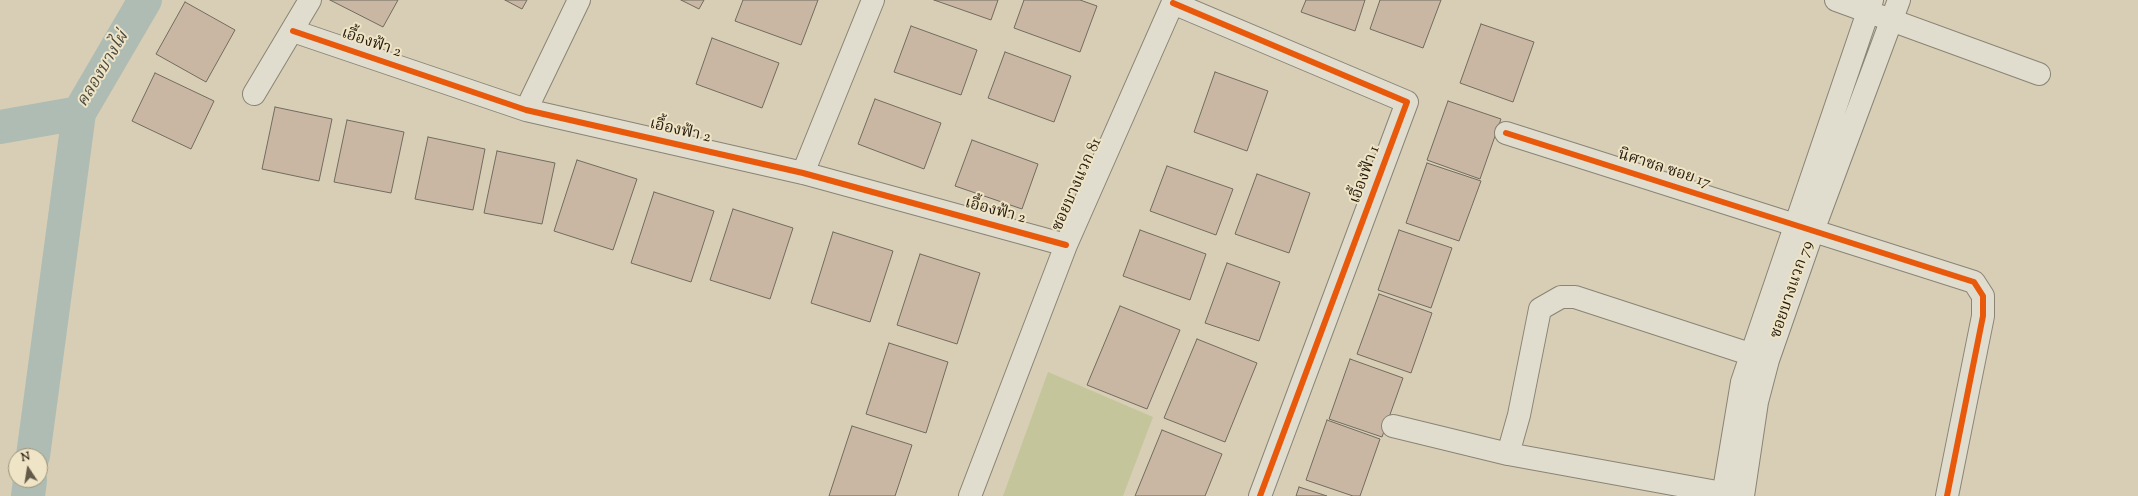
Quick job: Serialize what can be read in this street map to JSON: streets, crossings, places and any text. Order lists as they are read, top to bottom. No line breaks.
{"streets":{"street":["เอื้องฟ้า 2","นิศาชล ซอย 17","เอื้องฟ้า 1","ซอยบางแวก 81","ซอยบางแวก 79"]},"crossings":[["เอื้องฟ้า 2","ซอยบางแวก 81"],["นิศาชล ซอย 17","ซอยบางแวก 79"],["เอื้องฟ้า 1","ซอยบางแวก 81"]],"water":["คลองบางไผ่"],"north":"top"}
